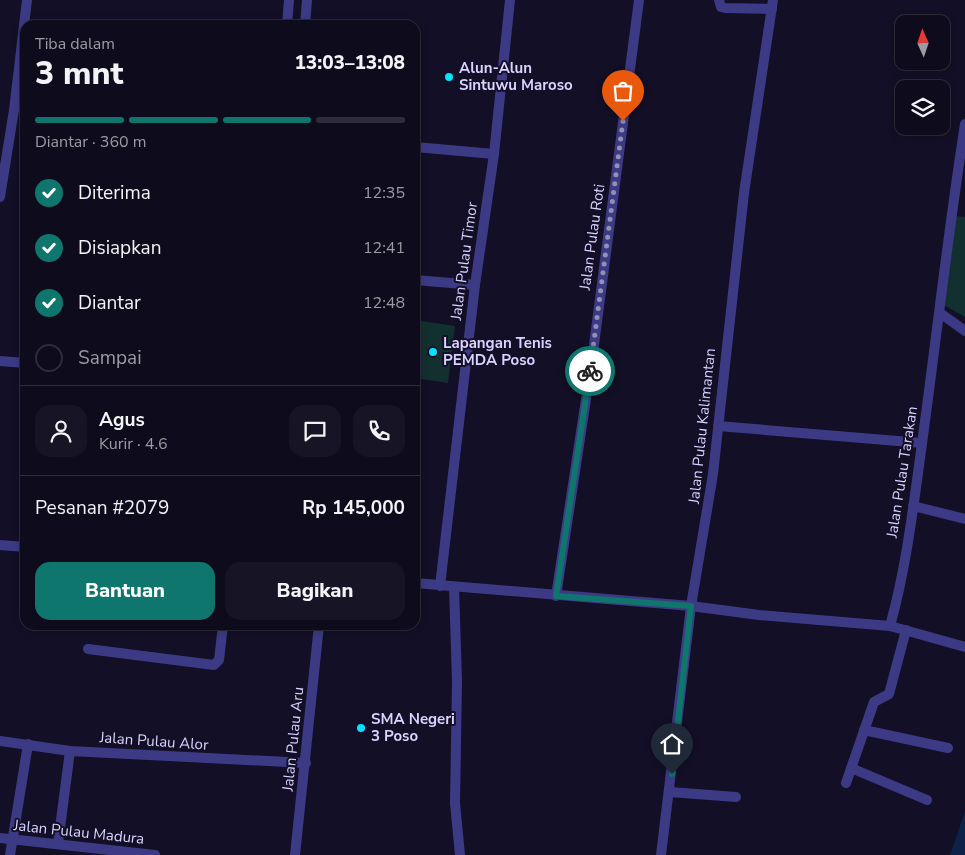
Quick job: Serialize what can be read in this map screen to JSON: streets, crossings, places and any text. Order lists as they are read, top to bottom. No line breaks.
{"streets":{"street":["Jalan Pulau Roti","Jalan Pulau Timor","Jalan Pulau Kalimantan","Jalan Pulau Tarakan","Jalan Pulau Aru","Jalan Pulau Alor","Jalan Pulau Madura"]},"crossings":[["Jalan Pulau Aru","Jalan Pulau Alor"]],"places":["Alun-Alun Sintuwu Maroso","Lapangan Tenis PEMDA Poso","SMA Negeri 3 Poso"],"north":"top","page":{"heading":["3 mnt","Tiba dalam","13:03–13:08"],"panel":["Agus","Kurir · 4.6","Pesanan #2079","Rp 145,000"],"bar":"Diantar · 360 m","list":[["Diterima","12:35"],["Disiapkan","12:41"],["Diantar","12:48"],"Sampai"],"buttons":["Bantuan","Bagikan"]}}
